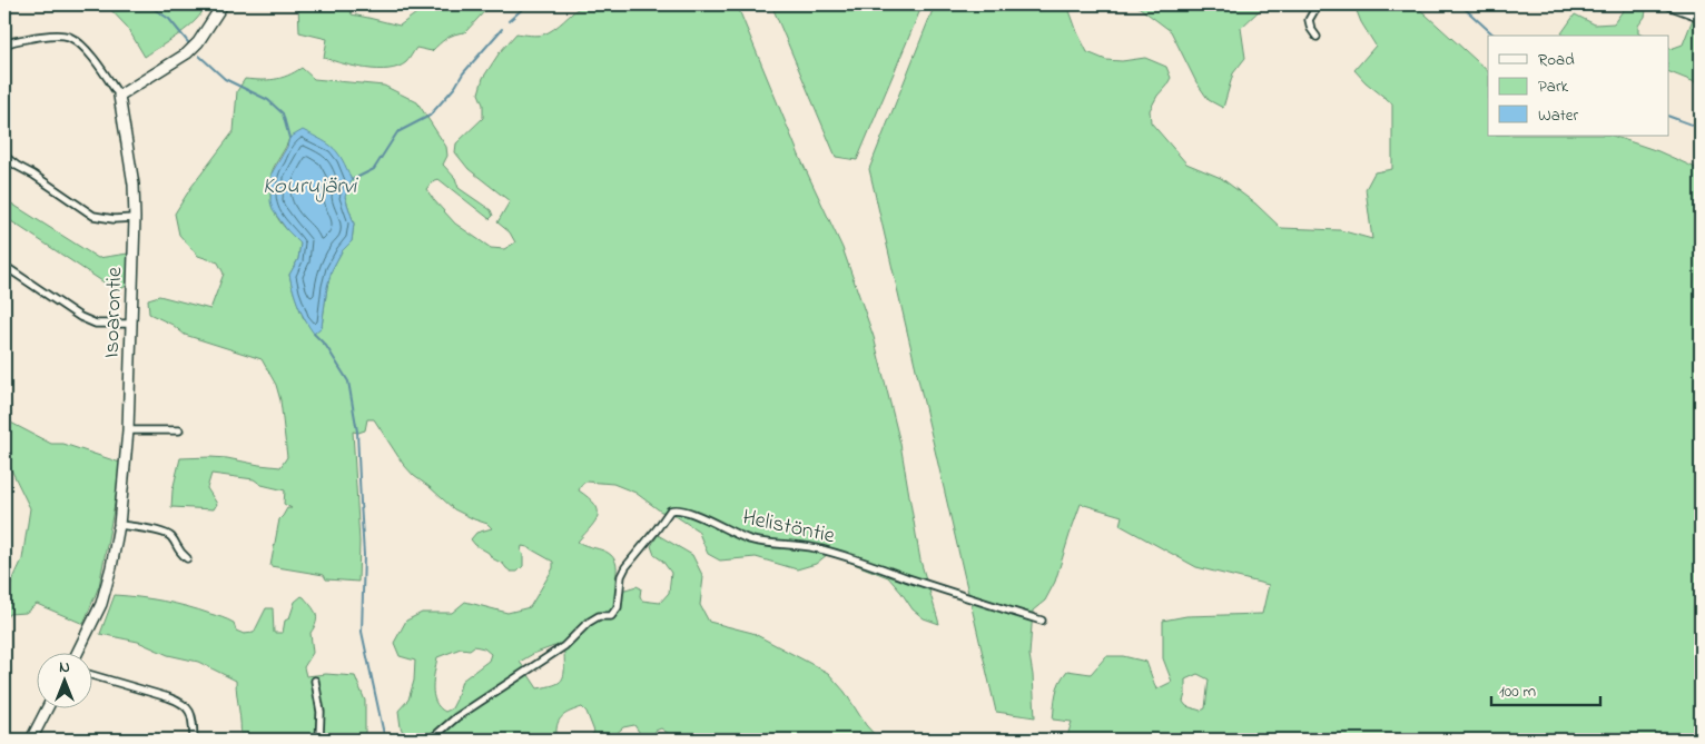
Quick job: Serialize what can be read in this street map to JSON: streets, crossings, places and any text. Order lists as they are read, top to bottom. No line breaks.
{"streets":{"street":["Isoarontie","Helistöntie"]},"water":["Kourujärvi"],"legend":["Road","Park","Water"],"scale_bar":"100 m","north":"top"}
